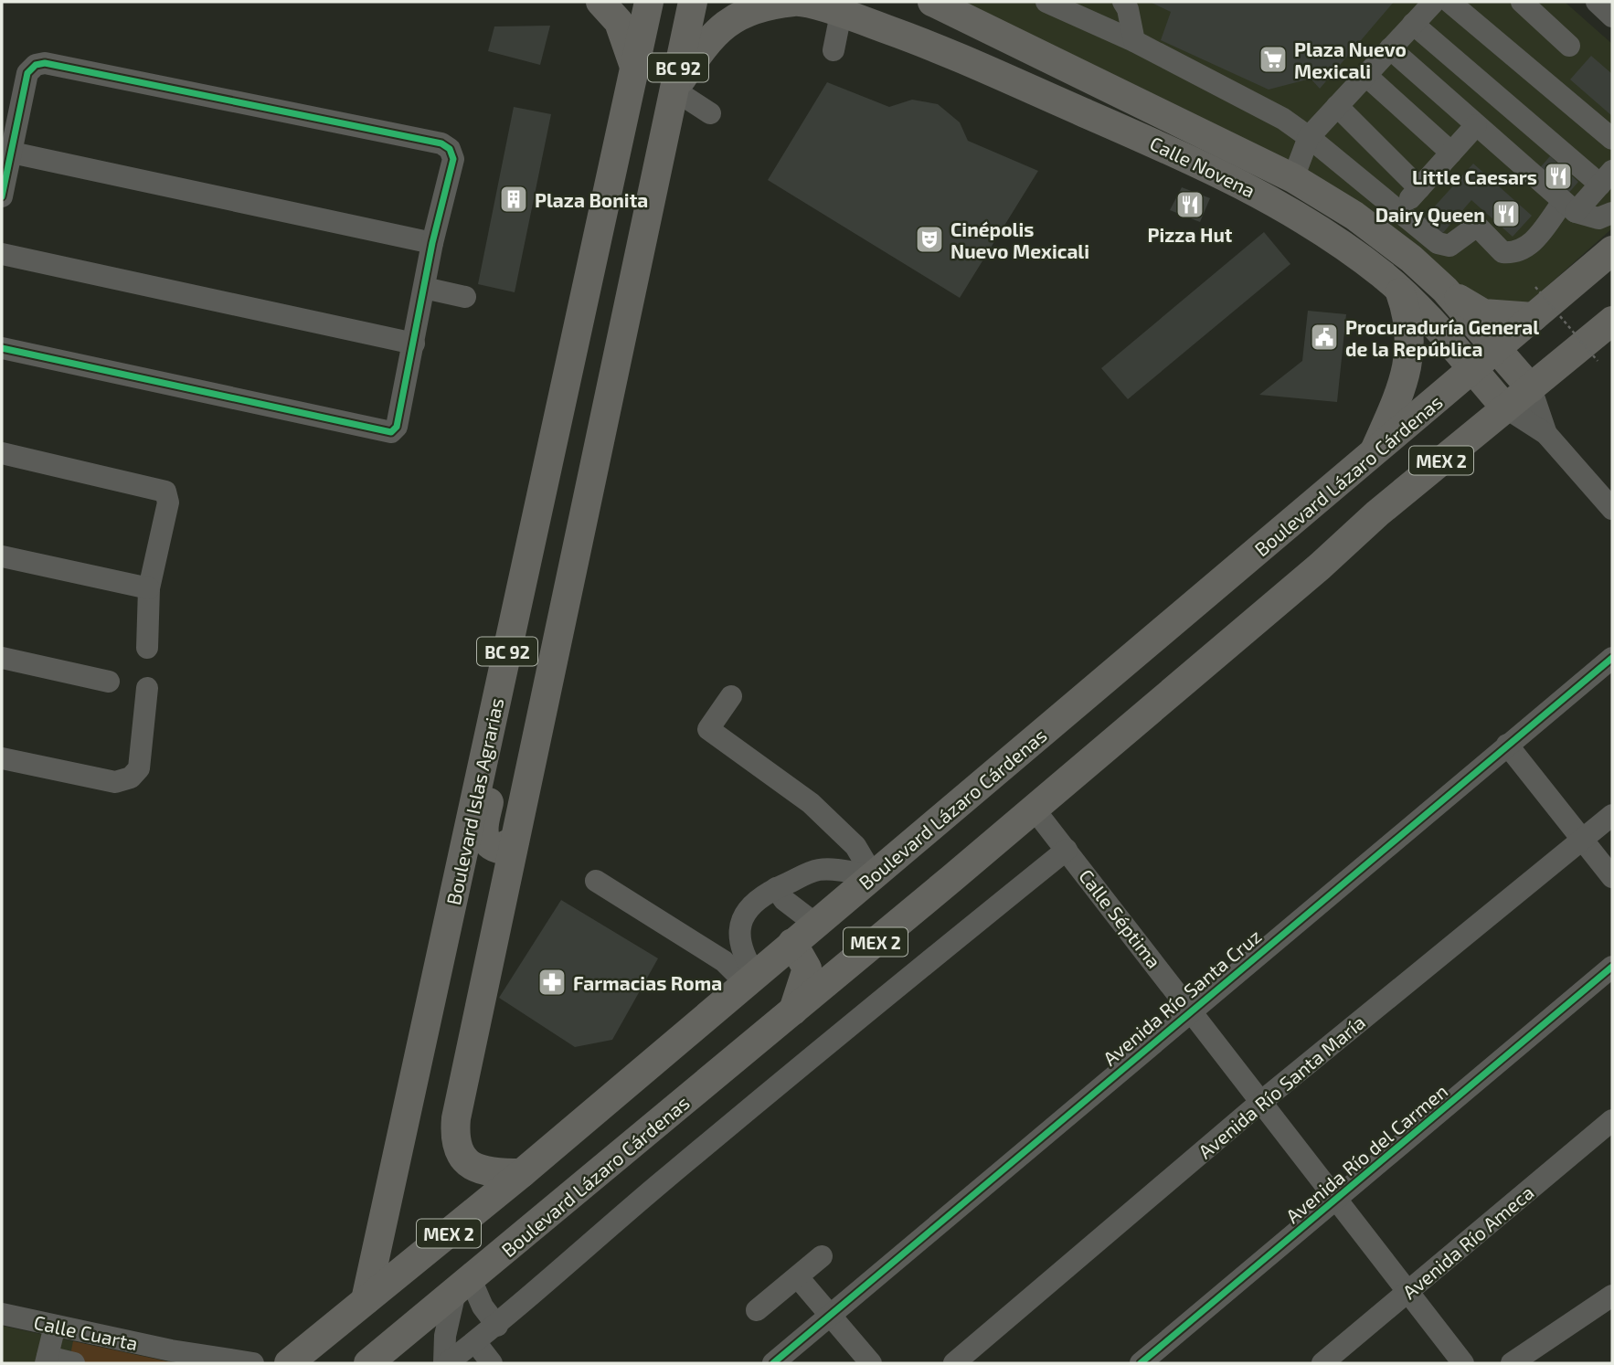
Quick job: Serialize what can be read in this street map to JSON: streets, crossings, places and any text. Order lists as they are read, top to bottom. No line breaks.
{"streets":{"main road":["BC 92","Calle Novena","MEX 2","Boulevard Lázaro Cárdenas","Boulevard Islas Agrarias"],"street":["Calle Séptima","Avenida Río Santa Cruz","Avenida Río Santa María","Avenida Río del Carmen","Avenida Río Ameca","Calle Cuarta"]},"crossings":[["BC 92","Boulevard Lázaro Cárdenas"],["Calle Novena","Boulevard Lázaro Cárdenas"],["Boulevard Lázaro Cárdenas","Boulevard Islas Agrarias"],["Boulevard Lázaro Cárdenas","Calle Séptima"],["Calle Séptima","Avenida Río Santa Cruz"],["Calle Séptima","Avenida Río Santa María"],["Calle Séptima","Avenida Río del Carmen"],["Calle Séptima","Avenida Río Ameca"]],"places":{"supermarket":["Plaza Nuevo Mexicali"],"restaurant":["Little Caesars","Pizza Hut","Dairy Queen"],"building":["Plaza Bonita"],"theatre":["Cinépolis Nuevo Mexicali"],"public building":["Procuraduría General de la República"],"pharmacy":["Farmacias Roma"]}}
